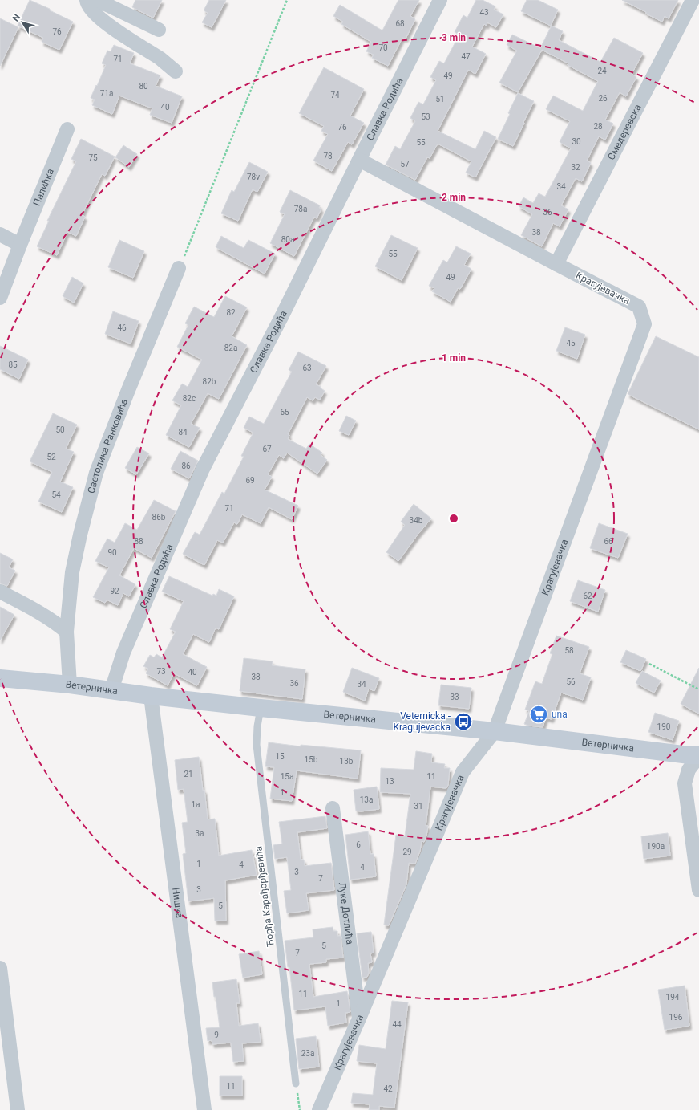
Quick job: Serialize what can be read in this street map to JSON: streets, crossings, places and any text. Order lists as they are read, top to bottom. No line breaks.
{"streets":{"street":["Славка Родића","Смедеревска","Палићка","Крагујевачка","Светолика Ранковића","Ветерничка","Нишка","Луке Дотлића"],"lane":["Ђорђа Карађорђевића"]},"crossings":[["Славка Родића","Крагујевачка"],["Славка Родића","Ветерничка"],["Смедеревска","Крагујевачка"],["Крагујевачка","Ветерничка"],["Крагујевачка","Луке Дотлића"],["Светолика Ранковића","Ветерничка"],["Ветерничка","Ђорђа Карађорђевића"],["Ветерничка","Нишка"]],"places":{"supermarket":["una"],"bus stop":["Veternicka - Kragujevacka"]},"house_numbers":["43","68","76","70","47","71","24","49","80","71a","74","26","51","40","53","28","76","30","55","78","75","57","32","78v","34","78a","36","38","80a","55","49","82","46","45","82a","85","63","82b","82c","65","50","84","67","52","86","69","54","71","86b","34b","88","66","90","92","62","58","73","40","38","56","36","34","33","190","15","15b","13b","21","15a","11","13","1","13a","1a","31","3a","6","190a","29","1","4","4","3","7","3","5","5","7","11","194","1","196","44","9","23a","11","42"],"north":"top left","rings":["3 min","2 min","1 min"]}
